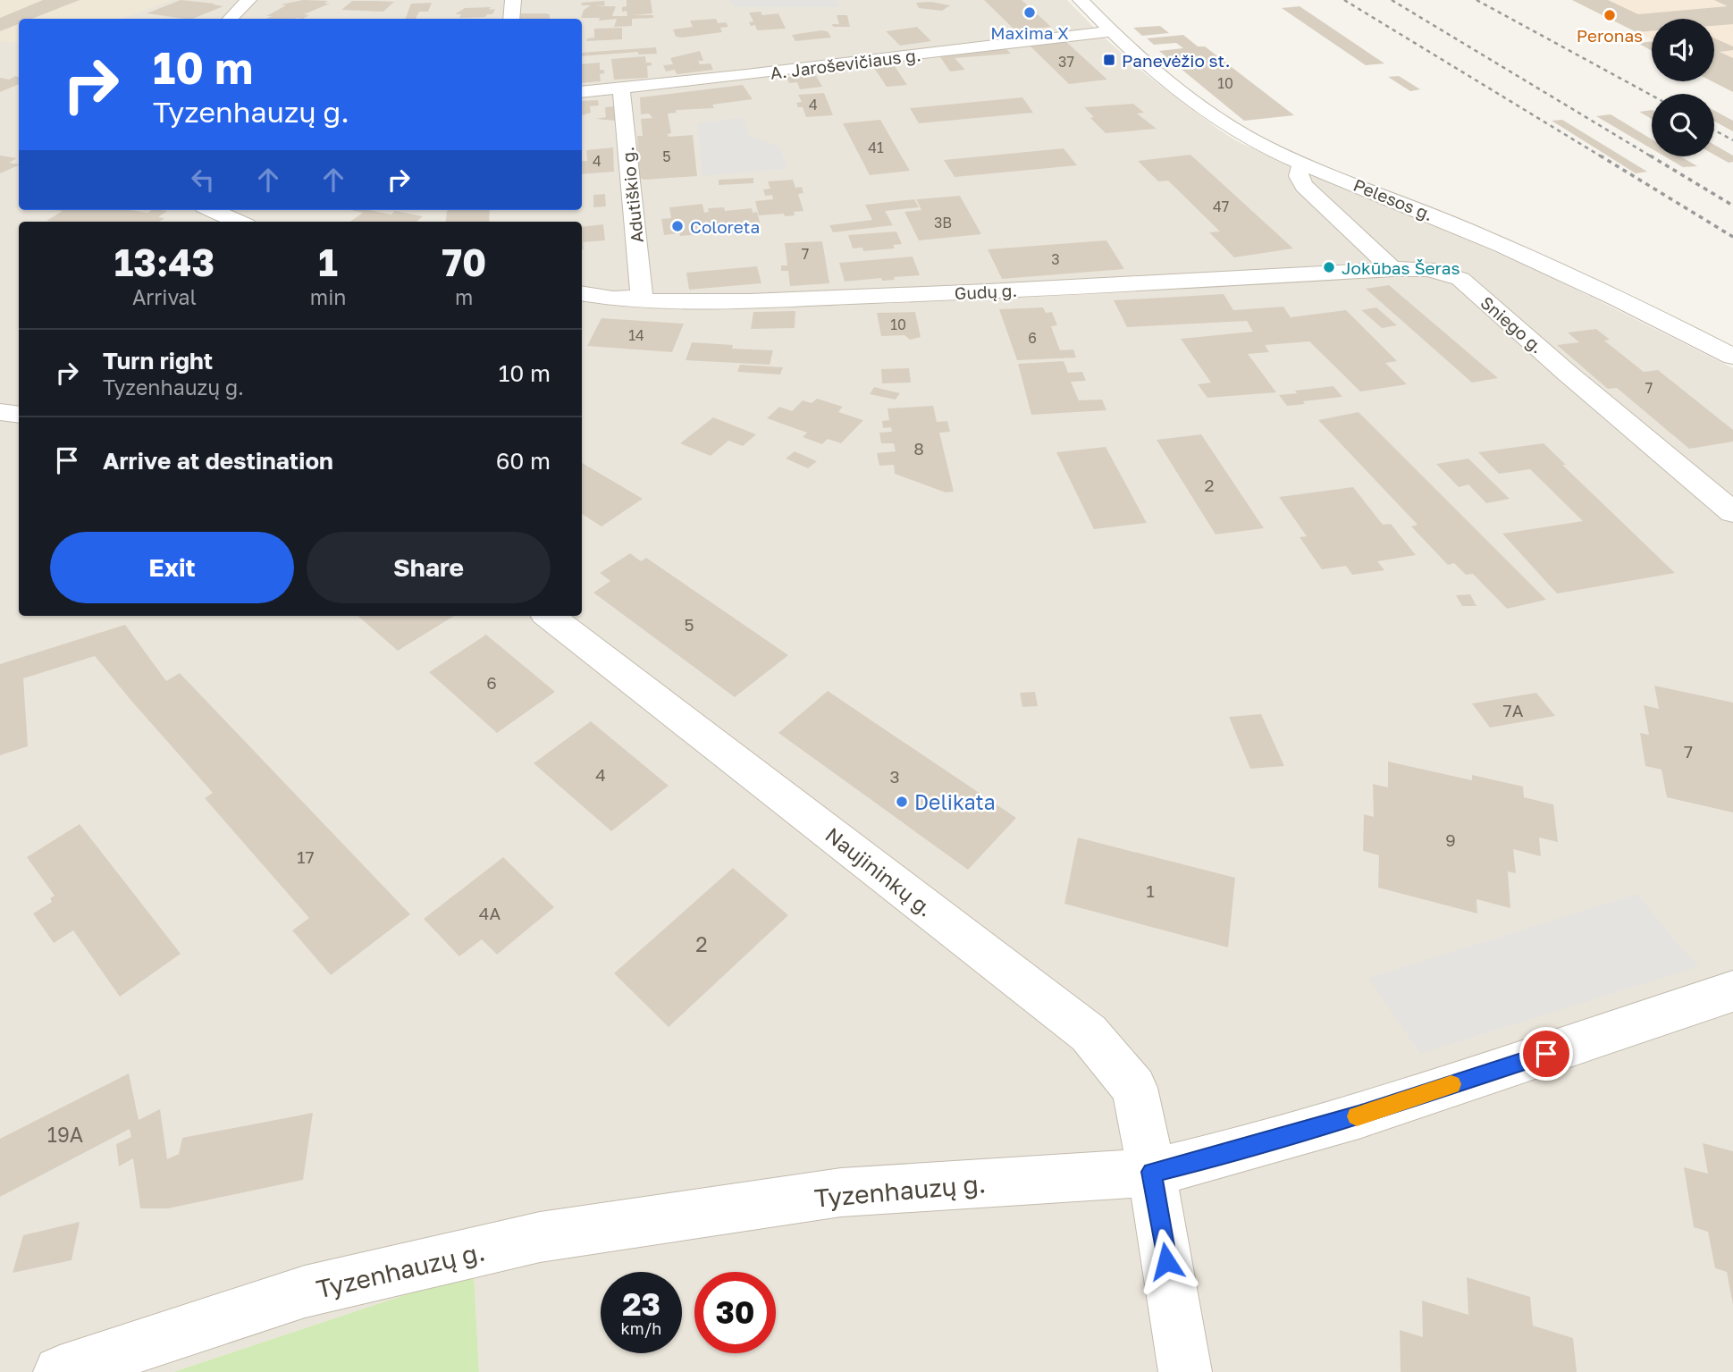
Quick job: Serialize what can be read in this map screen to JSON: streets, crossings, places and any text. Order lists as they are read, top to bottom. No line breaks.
{"streets":{"street":["A. Jaroševičiaus g.","Adutiškio g.","Pelesos g.","Gudų g.","Sniego g.","Naujininkų g.","Tyzenhauzų g."]},"crossings":[["A. Jaroševičiaus g.","Adutiškio g."],["A. Jaroševičiaus g.","Pelesos g."],["Adutiškio g.","Gudų g."],["Gudų g.","Sniego g."],["Naujininkų g.","Tyzenhauzų g."]],"places":{"other":["Maxima X","Peronas","Coloreta","Jokūbas Šeras","Delikata"],"transit":["Panevėžio st."]},"house_numbers":["37","10","4","41","5","4","47","3B","7","3","10","14","6","7","8","2","5","6","7A","7","4","3","9","17","1","4A","2","19A"],"page":{"turn":["10 m","Tyzenhauzų g."],"eta":["13:43","Arrival","1","min","70","m"],"list":[{"name":"Turn right","note":"Tyzenhauzų g.","value":"10 m"},{"name":"Arrive at destination","value":"60 m"}],"buttons":["Exit","Share"],"speed":"23 km/h","limit":"30"}}
